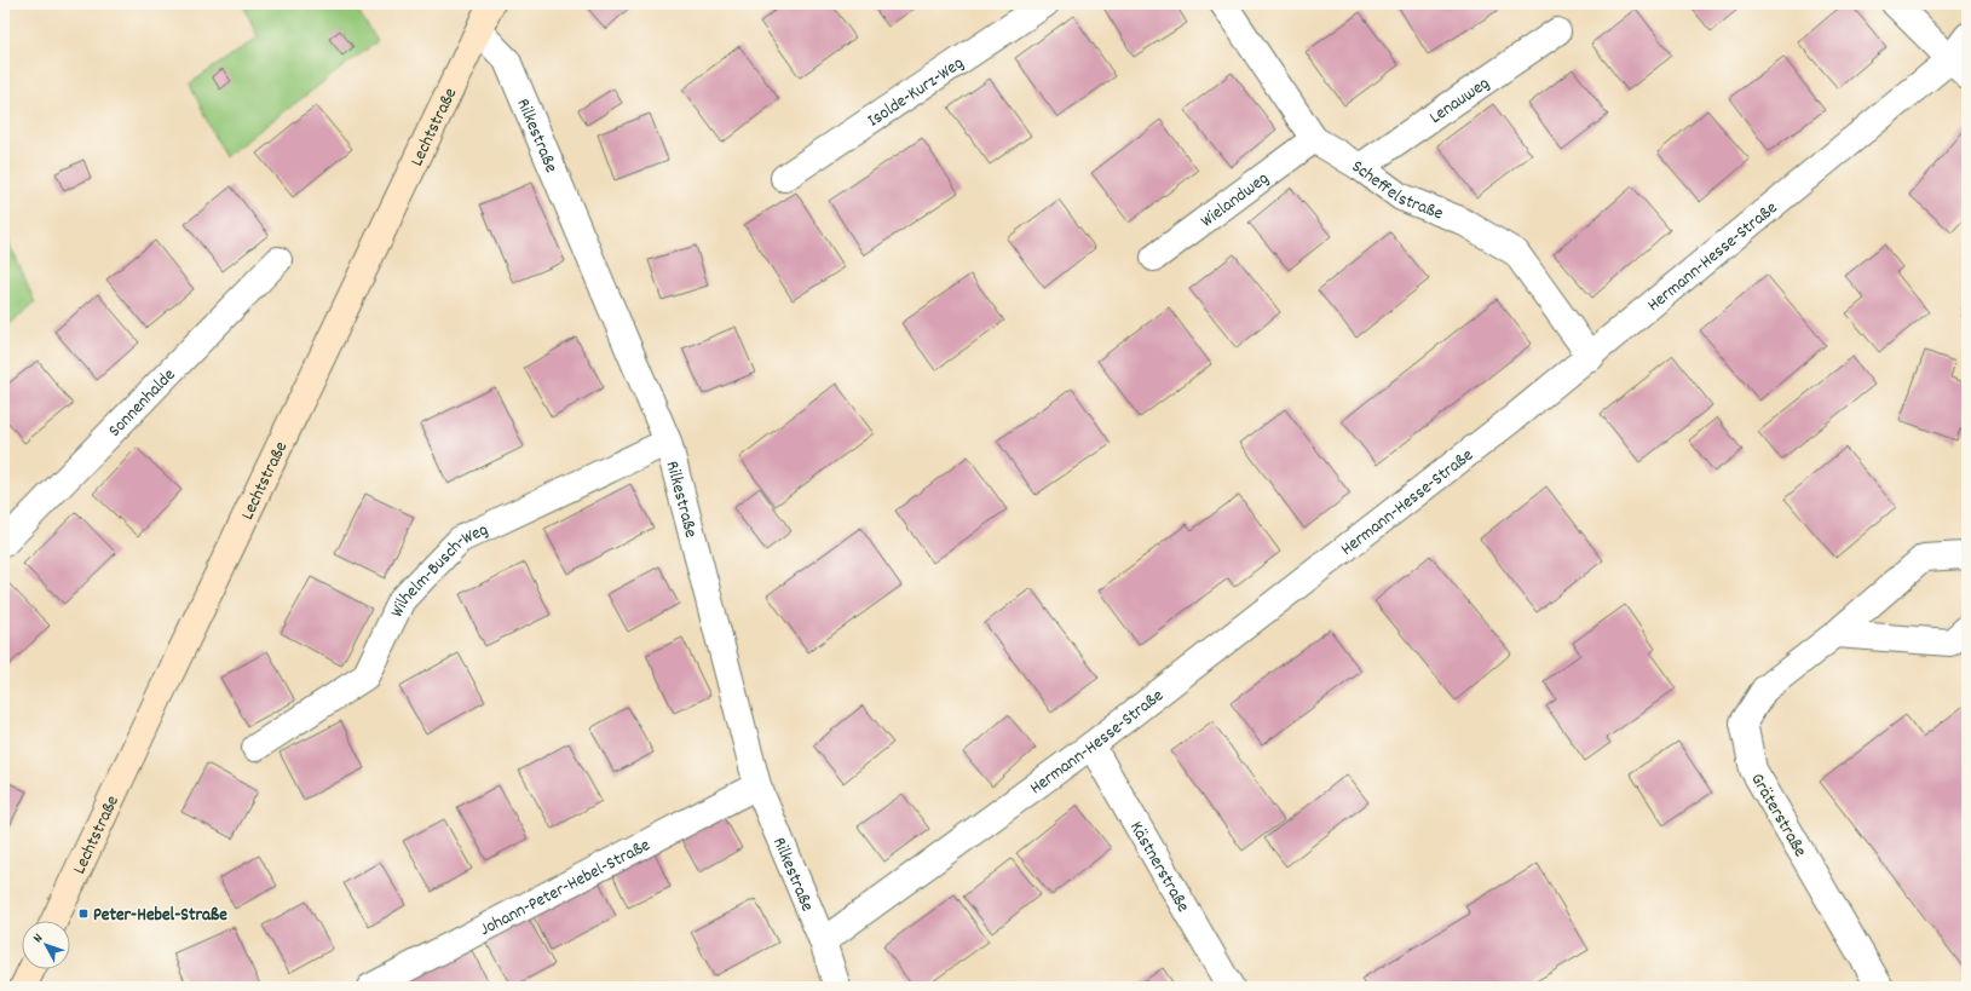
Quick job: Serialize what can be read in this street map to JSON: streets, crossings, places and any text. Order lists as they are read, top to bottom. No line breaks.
{"streets":{"street":["Isolde-Kurz-Weg","Lenauweg","Lechtstraße","Rilkestraße","Scheffelstraße","Wielandweg","Hermann-Hesse-Straße","Sonnenhalde","Wilhelm-Busch-Weg","Gräterstraße","Kästnerstraße","Johann-Peter-Hebel-Straße"]},"crossings":[["Lenauweg","Scheffelstraße"],["Lechtstraße","Rilkestraße"],["Rilkestraße","Hermann-Hesse-Straße"],["Rilkestraße","Wilhelm-Busch-Weg"],["Rilkestraße","Johann-Peter-Hebel-Straße"],["Scheffelstraße","Wielandweg"],["Scheffelstraße","Hermann-Hesse-Straße"],["Hermann-Hesse-Straße","Kästnerstraße"]],"places":{"transit":["Peter-Hebel-Straße"]},"north":"top left"}
